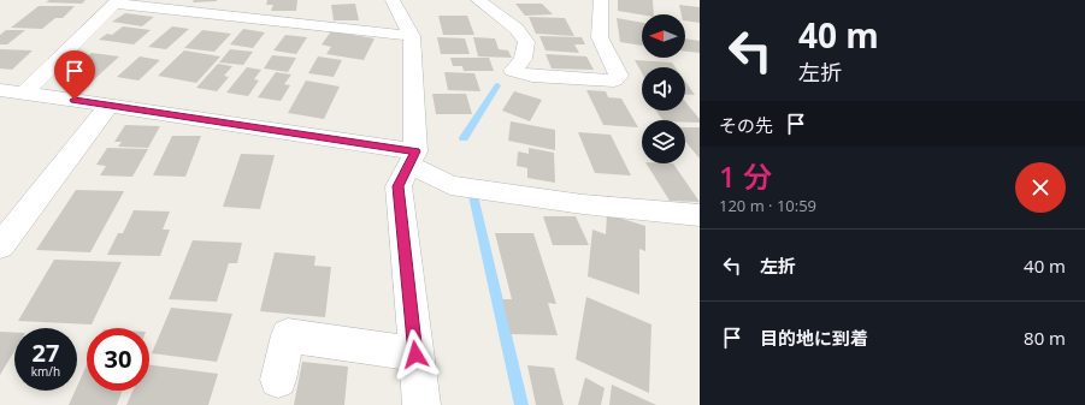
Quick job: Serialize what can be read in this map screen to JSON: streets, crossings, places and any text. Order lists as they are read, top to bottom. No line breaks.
{"north":"left","page":{"turn":["40 m","左折"],"then":"その先","heading":["1 分","120 m · 10:59"],"list":[{"name":"左折","value":"40 m"},{"name":"目的地に到着","value":"80 m"}],"speed":"27 km/h","limit":"30"}}
